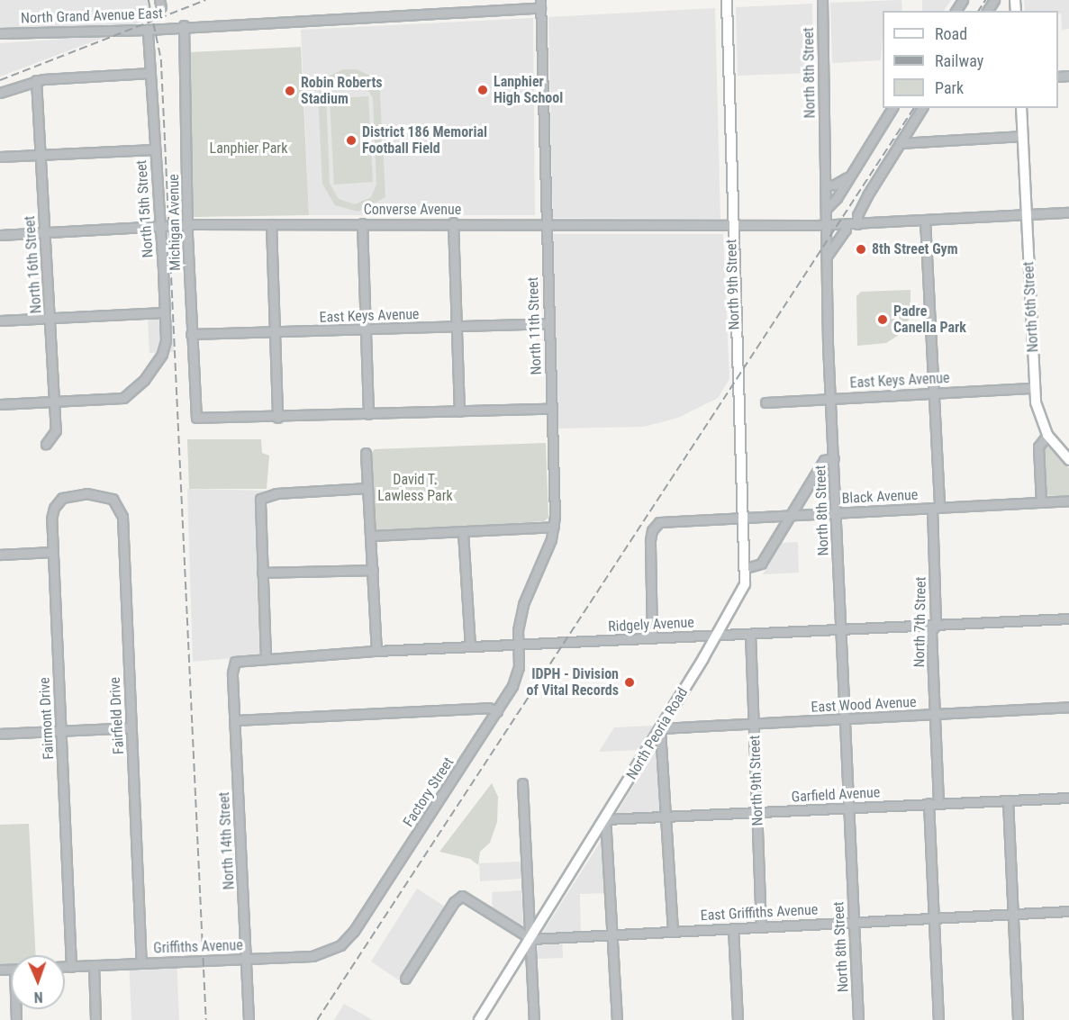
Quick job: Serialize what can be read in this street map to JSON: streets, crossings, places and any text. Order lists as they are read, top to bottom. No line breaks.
{"streets":{"main road":["North 9th Street","North 6th Street","North Peoria Road"],"street":["North Grand Avenue East","North 8th Street","North 15th Street","Converse Avenue","Michigan Avenue","North 16th Street","East Keys Avenue","North 11th Street","Black Avenue","North 7th Street","Ridgely Avenue","East Wood Avenue","Fairfield Drive","Fairmont Drive","Factory Street","Garfield Avenue","North 14th Street","East Griffiths Avenue","Griffiths Avenue"]},"crossings":[["North Grand Avenue East","North 15th Street"],["North Grand Avenue East","Michigan Avenue"],["North Grand Avenue East","North 11th Street"],["North 8th Street","Converse Avenue"],["North 8th Street","East Keys Avenue"],["North 8th Street","Black Avenue"],["North 8th Street","Ridgely Avenue"],["North 8th Street","East Wood Avenue"],["North 8th Street","Garfield Avenue"],["North 8th Street","East Griffiths Avenue"],["North 15th Street","Converse Avenue"],["North 15th Street","North 16th Street"],["Converse Avenue","Michigan Avenue"],["Converse Avenue","North 16th Street"],["Converse Avenue","North 9th Street"],["Converse Avenue","North 6th Street"],["Converse Avenue","North 11th Street"],["Converse Avenue","North 7th Street"],["Michigan Avenue","East Keys Avenue"],["North 9th Street","Black Avenue"],["North 9th Street","Ridgely Avenue"],["North 9th Street","East Wood Avenue"],["North 9th Street","North Peoria Road"],["North 9th Street","Garfield Avenue"],["North 9th Street","East Griffiths Avenue"],["North 6th Street","East Keys Avenue"],["East Keys Avenue","North 11th Street"],["East Keys Avenue","North 7th Street"],["North 11th Street","Ridgely Avenue"],["North 11th Street","Factory Street"],["Black Avenue","North 7th Street"],["Black Avenue","Ridgely Avenue"],["North 7th Street","Ridgely Avenue"],["North 7th Street","East Wood Avenue"],["North 7th Street","Garfield Avenue"],["Ridgely Avenue","North Peoria Road"],["Ridgely Avenue","Factory Street"],["Ridgely Avenue","North 14th Street"],["East Wood Avenue","North Peoria Road"],["Fairfield Drive","Fairmont Drive"],["Fairfield Drive","Griffiths Avenue"],["Fairmont Drive","Griffiths Avenue"],["North Peoria Road","Garfield Avenue"],["North Peoria Road","East Griffiths Avenue"],["Factory Street","Griffiths Avenue"],["North 14th Street","Griffiths Avenue"]],"parks":["Lanphier Park","David T. Lawless Park"],"places":["Lanphier High School","Robin Roberts Stadium","District 186 Memorial Football Field","8th Street Gym","Padre Canella Park","IDPH - Division of Vital Records"],"legend":["Road","Railway","Park"],"north":"bottom"}
